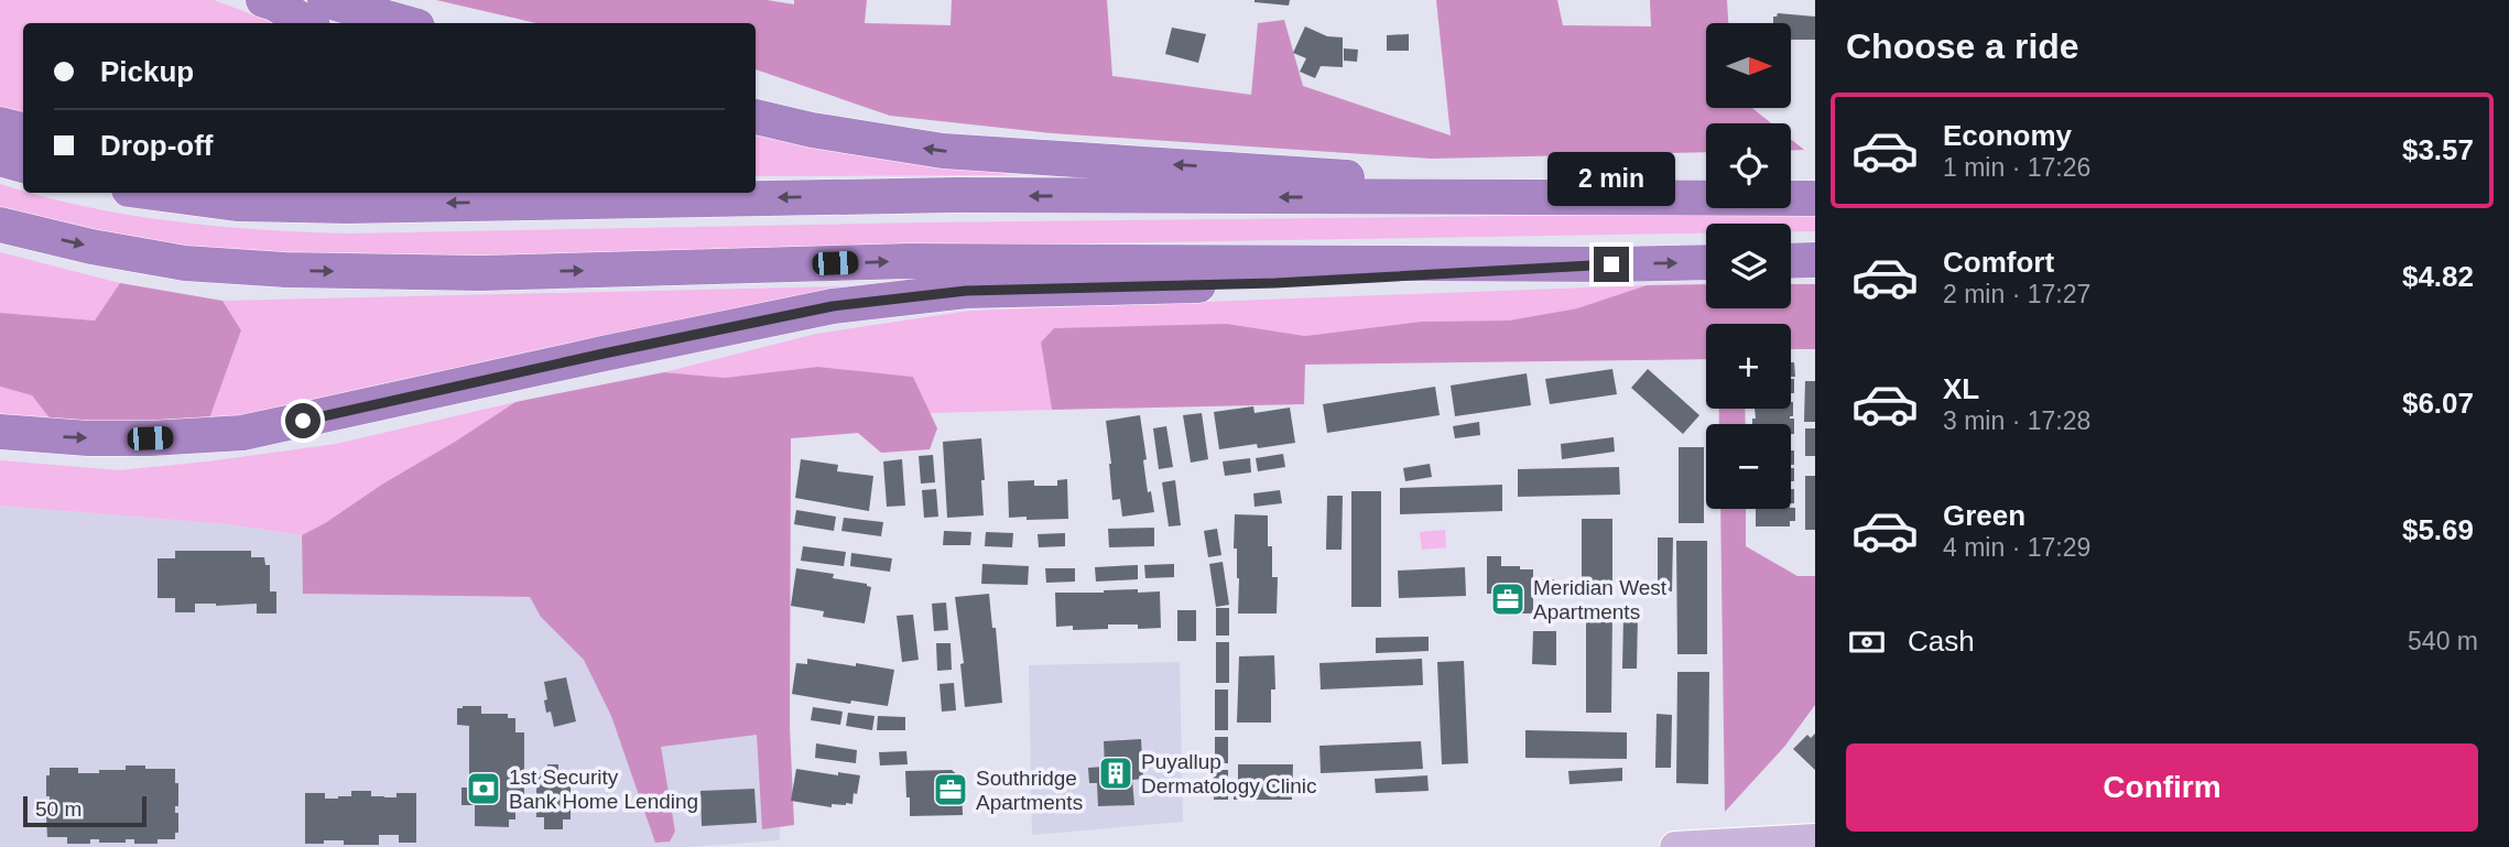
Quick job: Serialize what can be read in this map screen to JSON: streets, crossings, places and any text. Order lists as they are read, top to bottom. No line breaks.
{"places":{"office":["Meridian West Apartments","Southridge Apartments"],"building":["Puyallup Dermatology Clinic"],"bank":["1st Security Bank Home Lending"]},"scale_bar":"50 m","north":"right","page":{"heading":"Choose a ride","map_buttons":["+","−"],"banner":["Pickup","Drop-off"],"list":[{"name":"Economy","note":"1 min · 17:26","value":"$3.57"},{"name":"Comfort","note":"2 min · 17:27","value":"$4.82"},{"name":"XL","note":"3 min · 17:28","value":"$6.07"},{"name":"Green","note":"4 min · 17:29","value":"$5.69"}],"bubble":"2 min","pay":["Cash","540 m"],"buttons":"Confirm","scale":"50 m"}}
